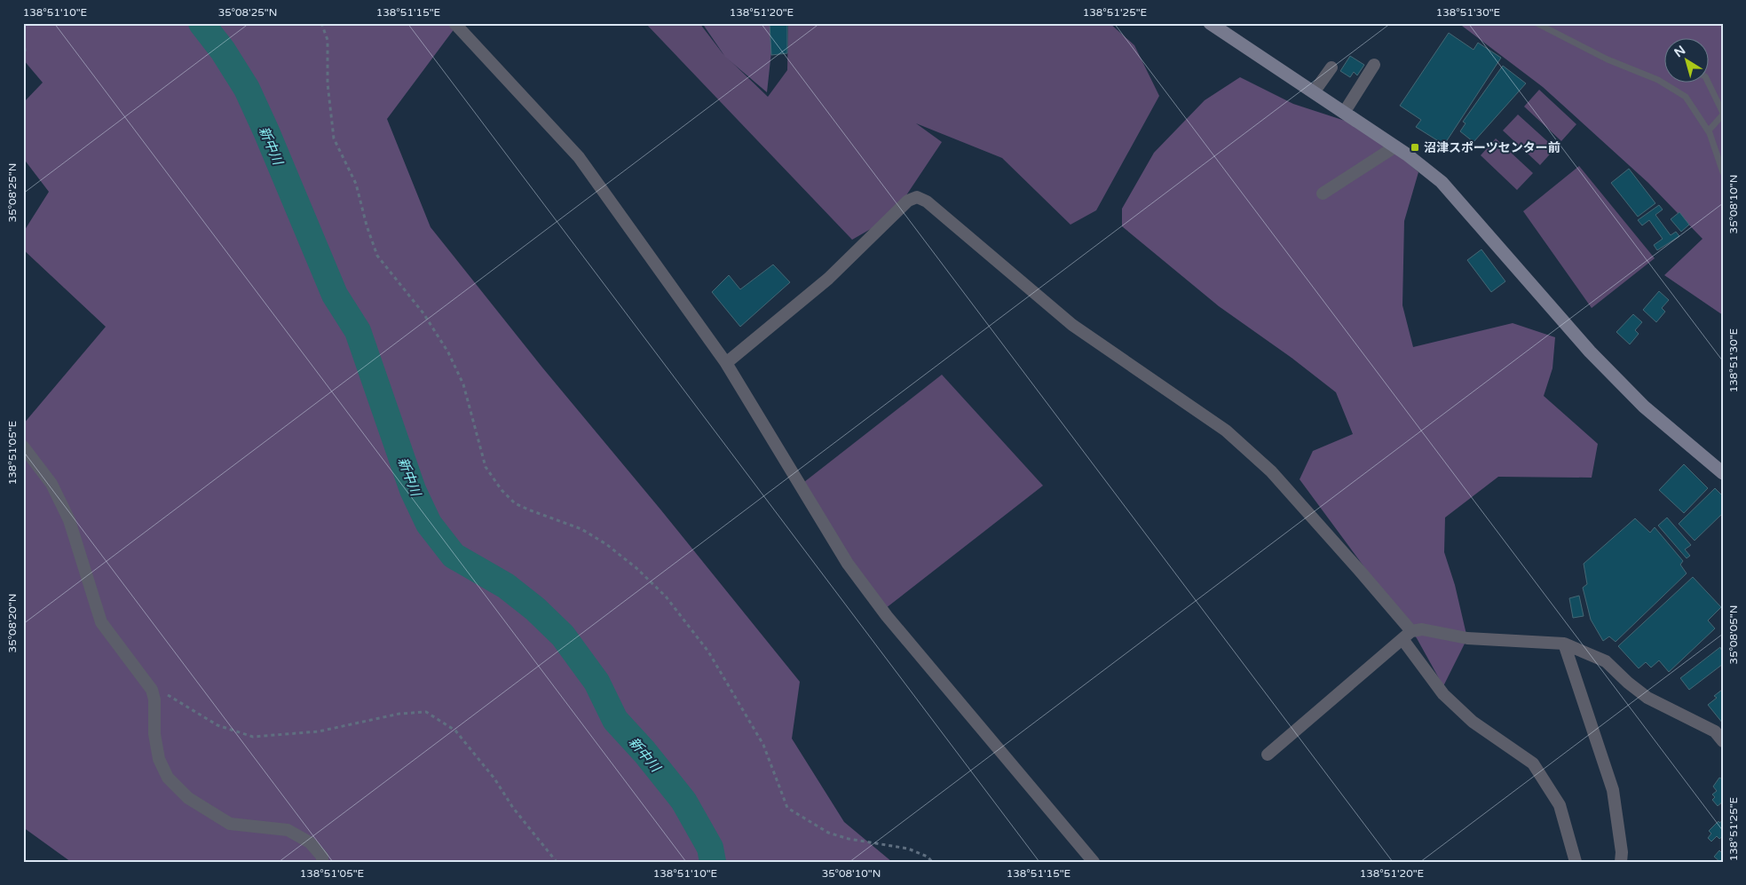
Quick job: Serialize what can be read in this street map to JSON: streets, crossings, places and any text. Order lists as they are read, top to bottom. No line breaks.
{"water":["新中川"],"places":{"transit":["沼津スポーツセンター前"]},"north":"top left","coordinates":["138°51'10\"E","35°08'25\"N","138°51'15\"E","138°51'20\"E","138°51'25\"E","138°51'30\"E","35°08'10\"N","138°51'05\"E","35°08'20\"N","35°08'05\"N"]}
